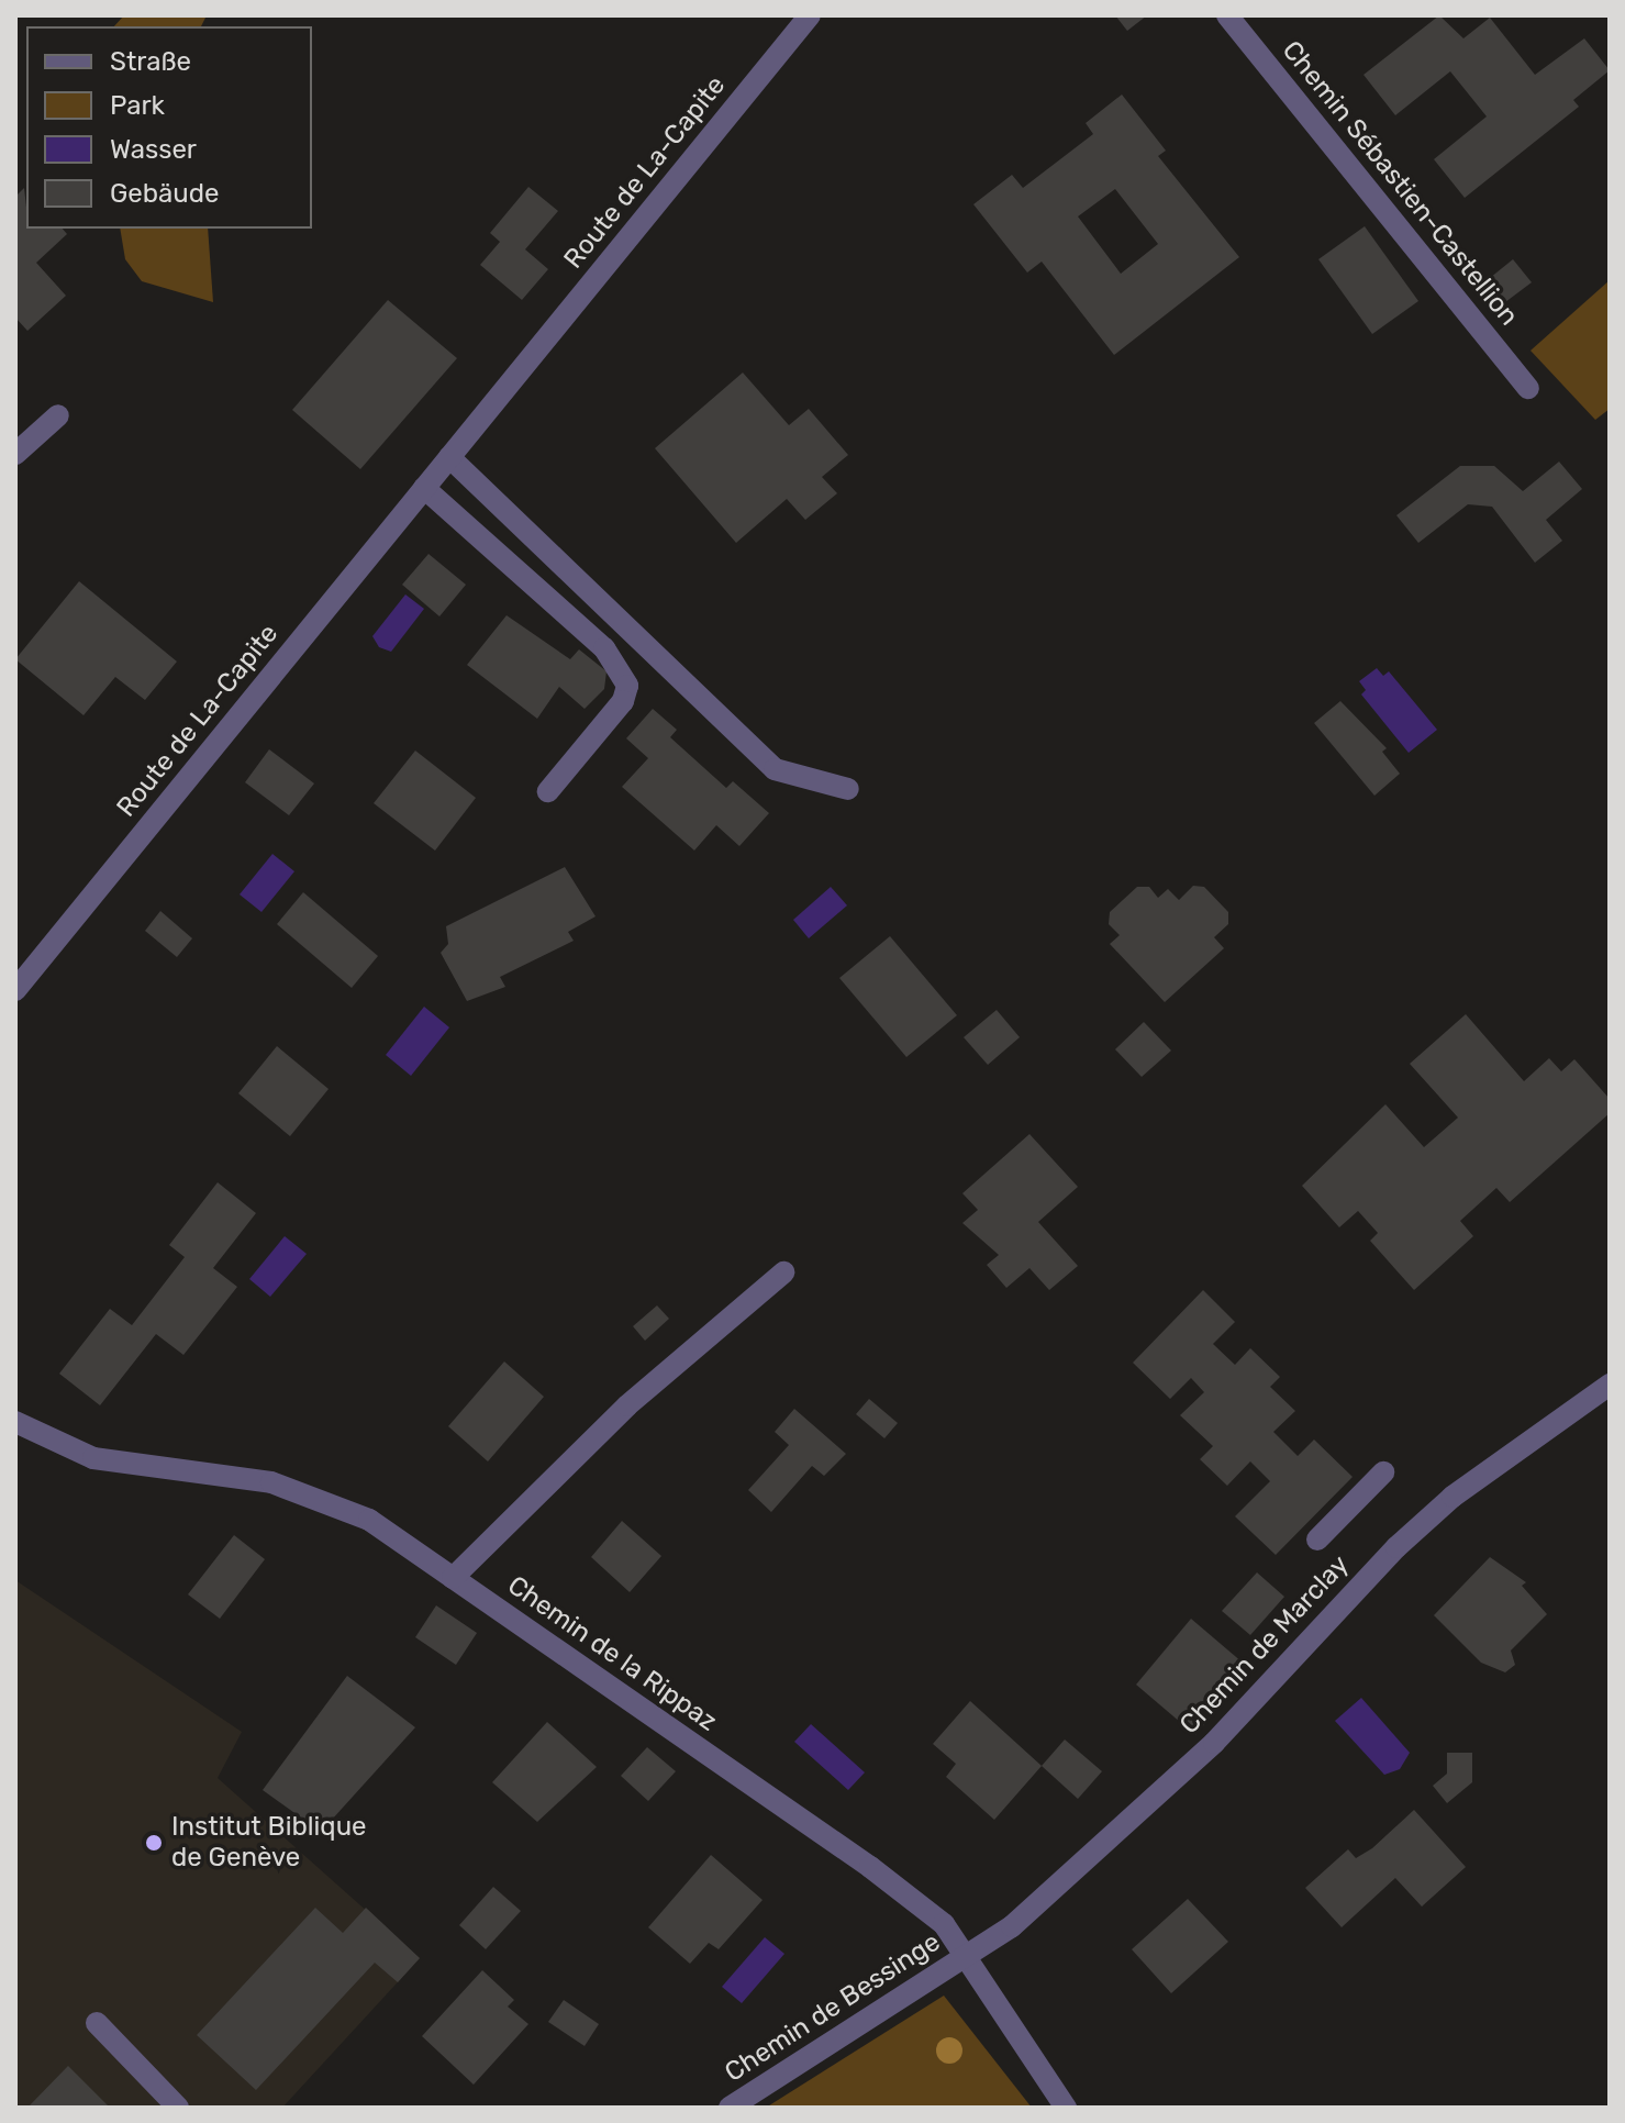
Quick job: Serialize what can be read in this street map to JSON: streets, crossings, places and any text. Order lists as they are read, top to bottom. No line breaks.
{"streets":{"street":["Route de La-Capite","Chemin Sébastien-Castellion","Chemin de Marclay","Chemin de la Rippaz","Chemin de Bessinge"]},"crossings":[["Chemin de Marclay","Chemin de la Rippaz"],["Chemin de Marclay","Chemin de Bessinge"],["Chemin de la Rippaz","Chemin de Bessinge"]],"places":["Institut Biblique de Genève"],"legend":["Straße","Park","Wasser","Gebäude"]}
